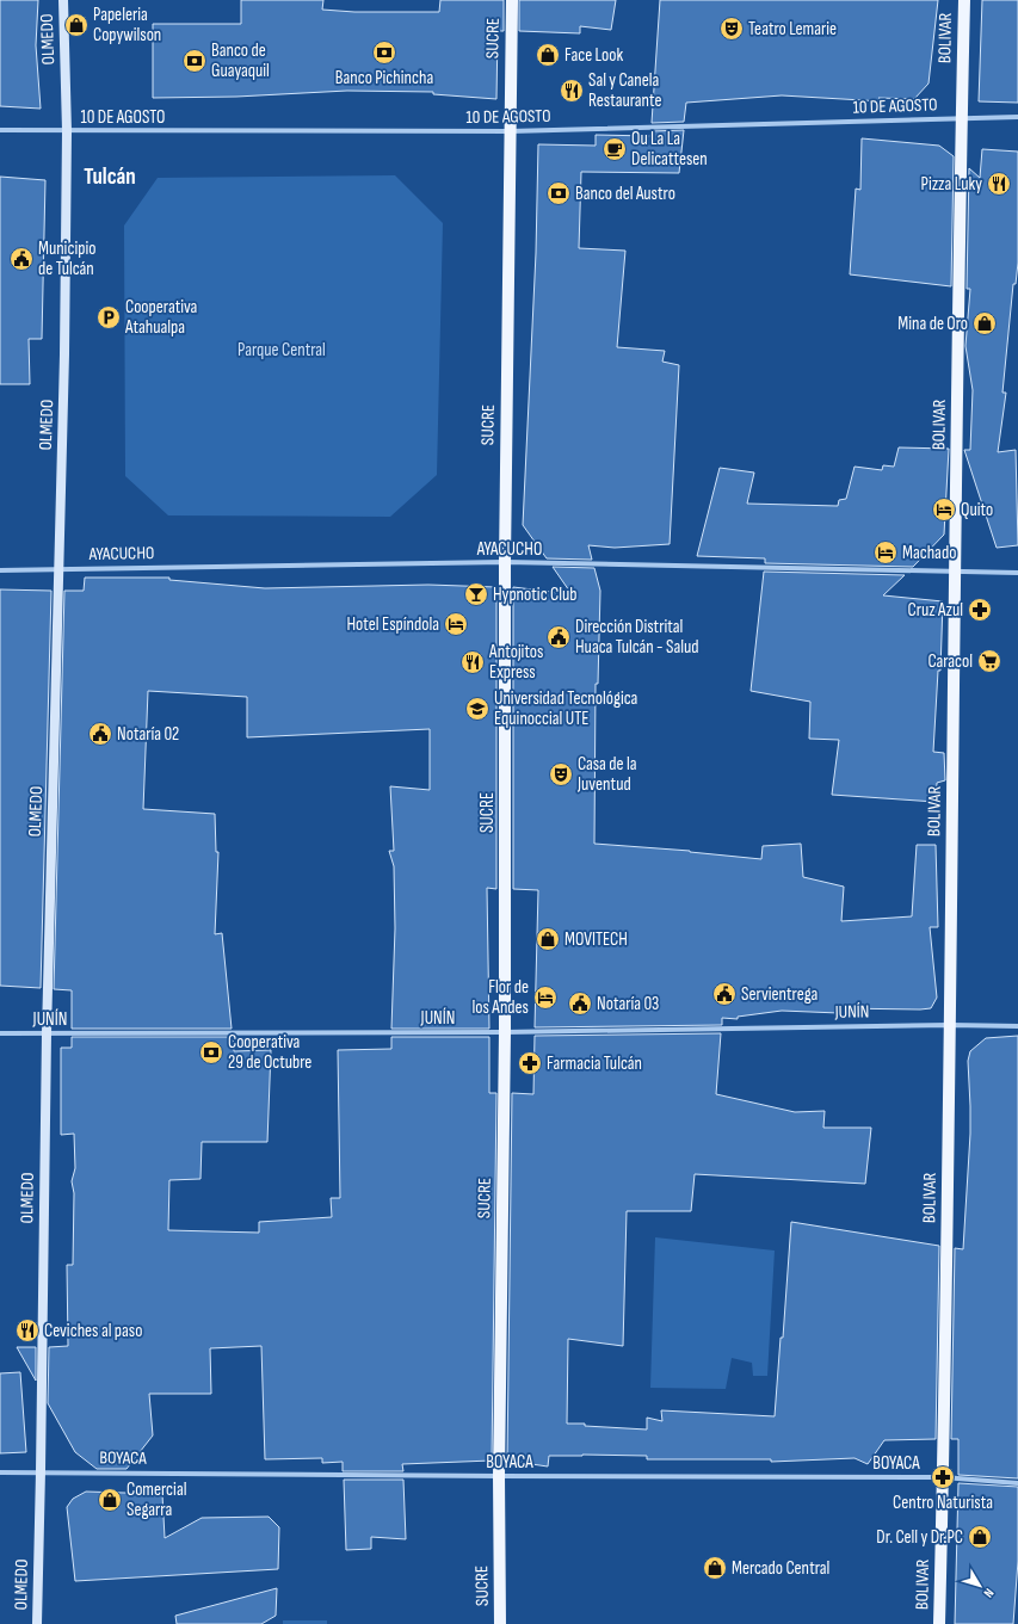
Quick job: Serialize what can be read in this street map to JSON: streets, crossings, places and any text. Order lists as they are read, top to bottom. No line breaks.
{"streets":{"main road":["SUCRE","BOLIVAR"],"street":["OLMEDO","10 DE AGOSTO","AYACUCHO","JUNÍN","BOYACA"]},"crossings":[["SUCRE","10 DE AGOSTO"],["SUCRE","AYACUCHO"],["SUCRE","JUNÍN"],["SUCRE","BOYACA"],["BOLIVAR","10 DE AGOSTO"],["BOLIVAR","AYACUCHO"],["BOLIVAR","JUNÍN"],["BOLIVAR","BOYACA"],["OLMEDO","10 DE AGOSTO"],["OLMEDO","AYACUCHO"],["OLMEDO","JUNÍN"],["OLMEDO","BOYACA"]],"districts":["Tulcán"],"parks":["Parque Central"],"places":{"shop":["Papeleria Copywilson","Face Look","Mina de Oro","MOVITECH","Comercial Segarra","Dr. Cell y Dr.PC","Mercado Central"],"theatre":["Teatro Lemarie","Casa de la Juventud"],"bank":["Banco Pichincha","Banco de Guayaquil","Banco del Austro","Cooperativa 29 de Octubre"],"restaurant":["Sal y Canela Restaurante","Pizza Luky","Antojitos Express","Ceviches al paso"],"cafe":["Ou La La Delicattesen"],"public building":["Municipio de Tulcán","Dirección Distrital Huaca Tulcán - Salud","Notaría 02","Servientrega","Notaría 03"],"parking":["Cooperativa Atahualpa"],"hotel":["Quito","Machado","Hotel Espíndola","Flor de los Andes"],"bar":["Hypnotic Club"],"pharmacy":["Cruz Azul","Farmacia Tulcán","Centro Naturista"],"supermarket":["Caracol"],"school or university":["Universidad Tecnológica Equinoccial UTE"]},"north":"bottom right"}
